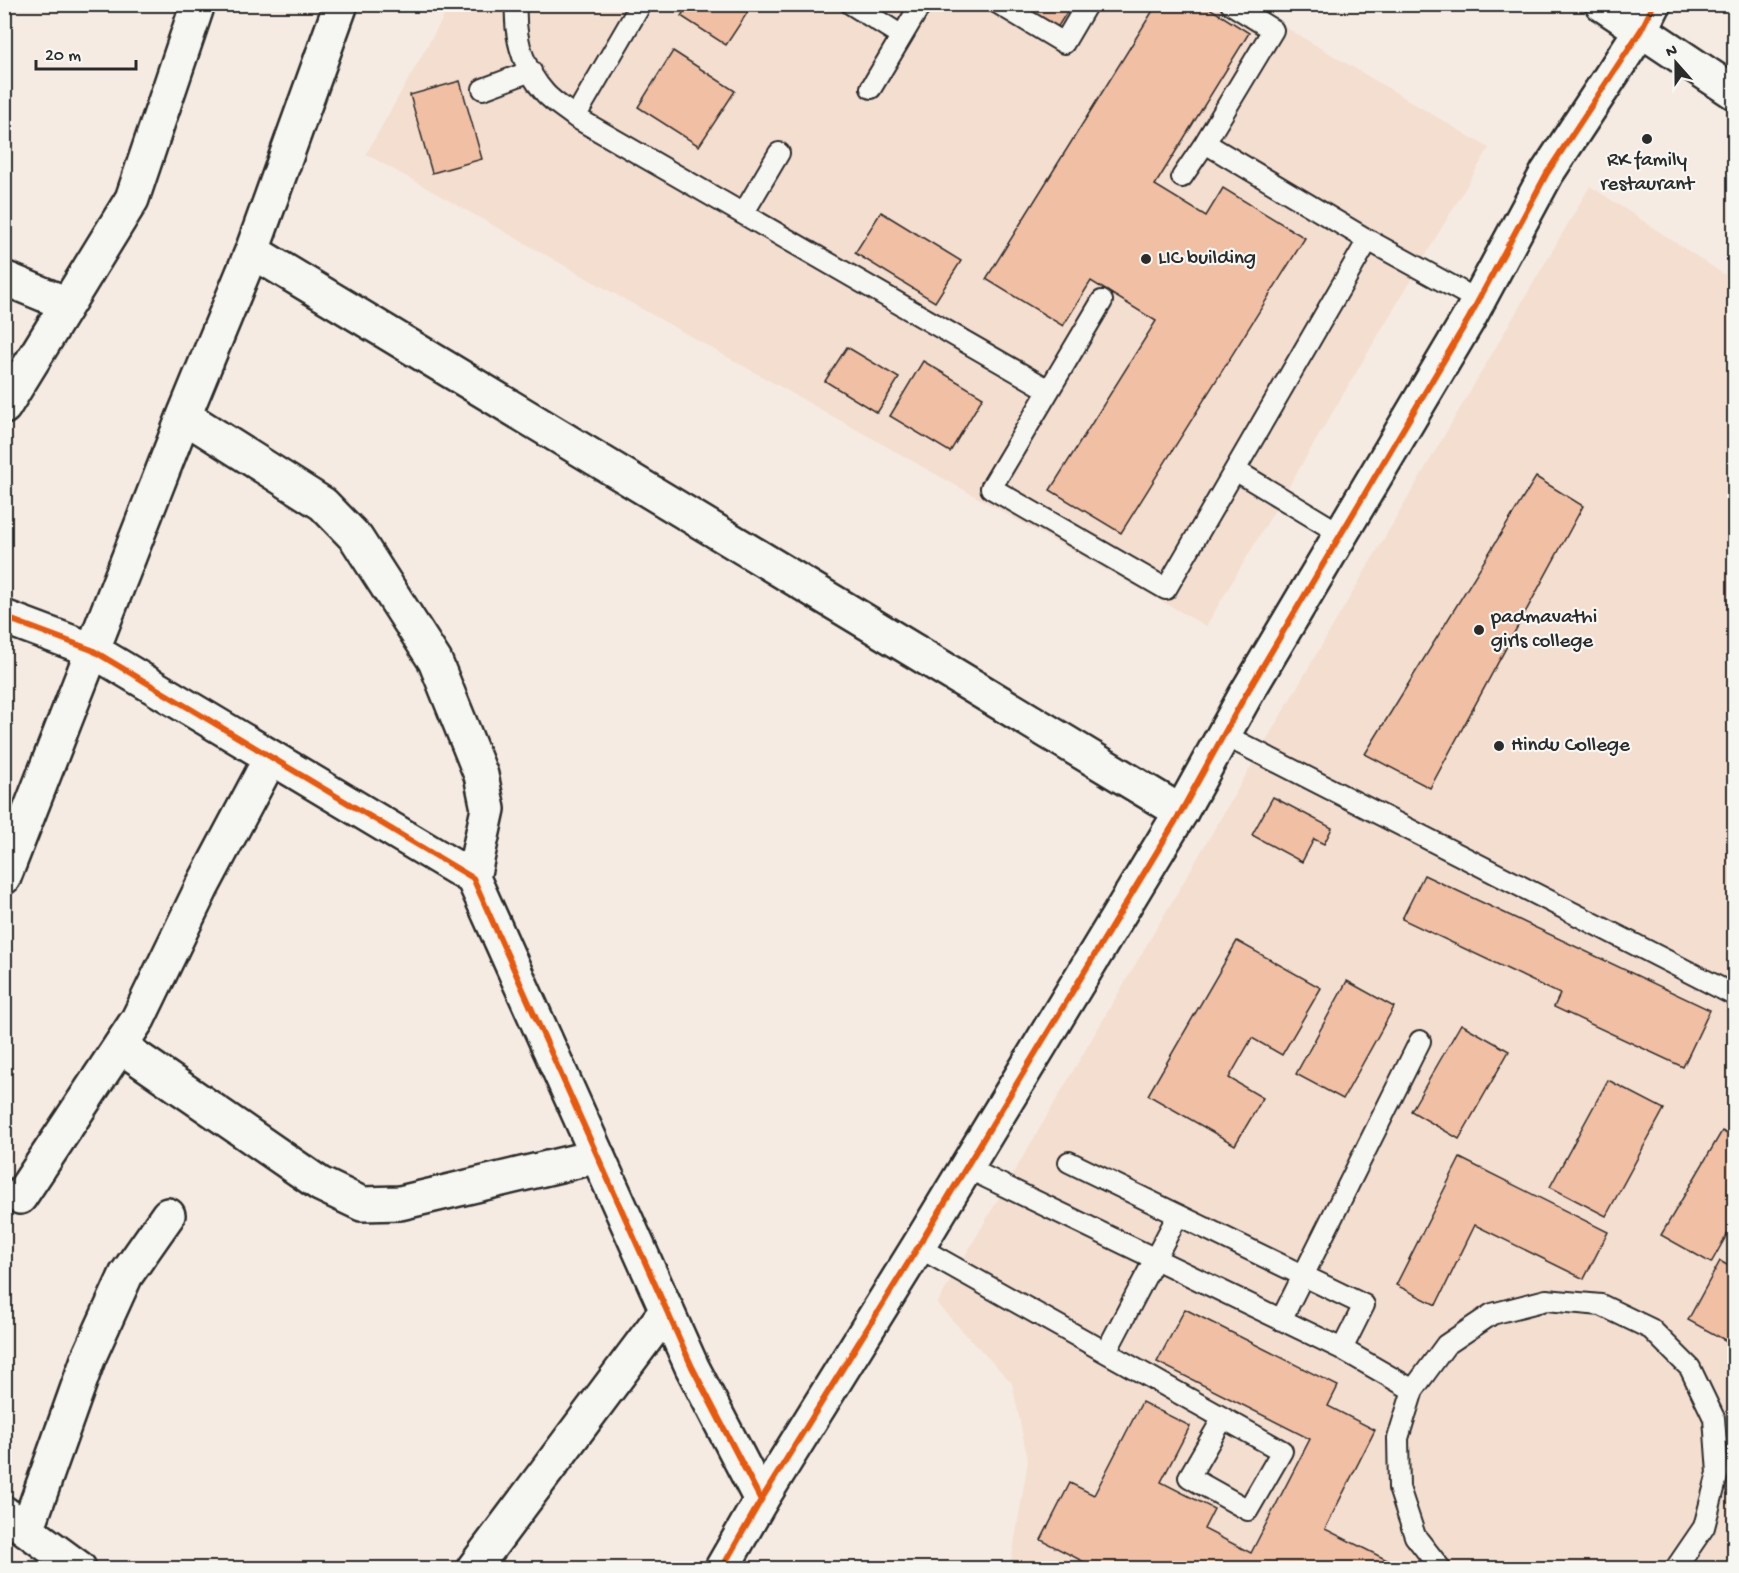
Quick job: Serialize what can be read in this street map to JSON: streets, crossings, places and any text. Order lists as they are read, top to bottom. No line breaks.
{"places":["RK family restaurant","LIC building","padmavathi girls college","Hindu College"],"scale_bar":"20 m","north":"top"}
